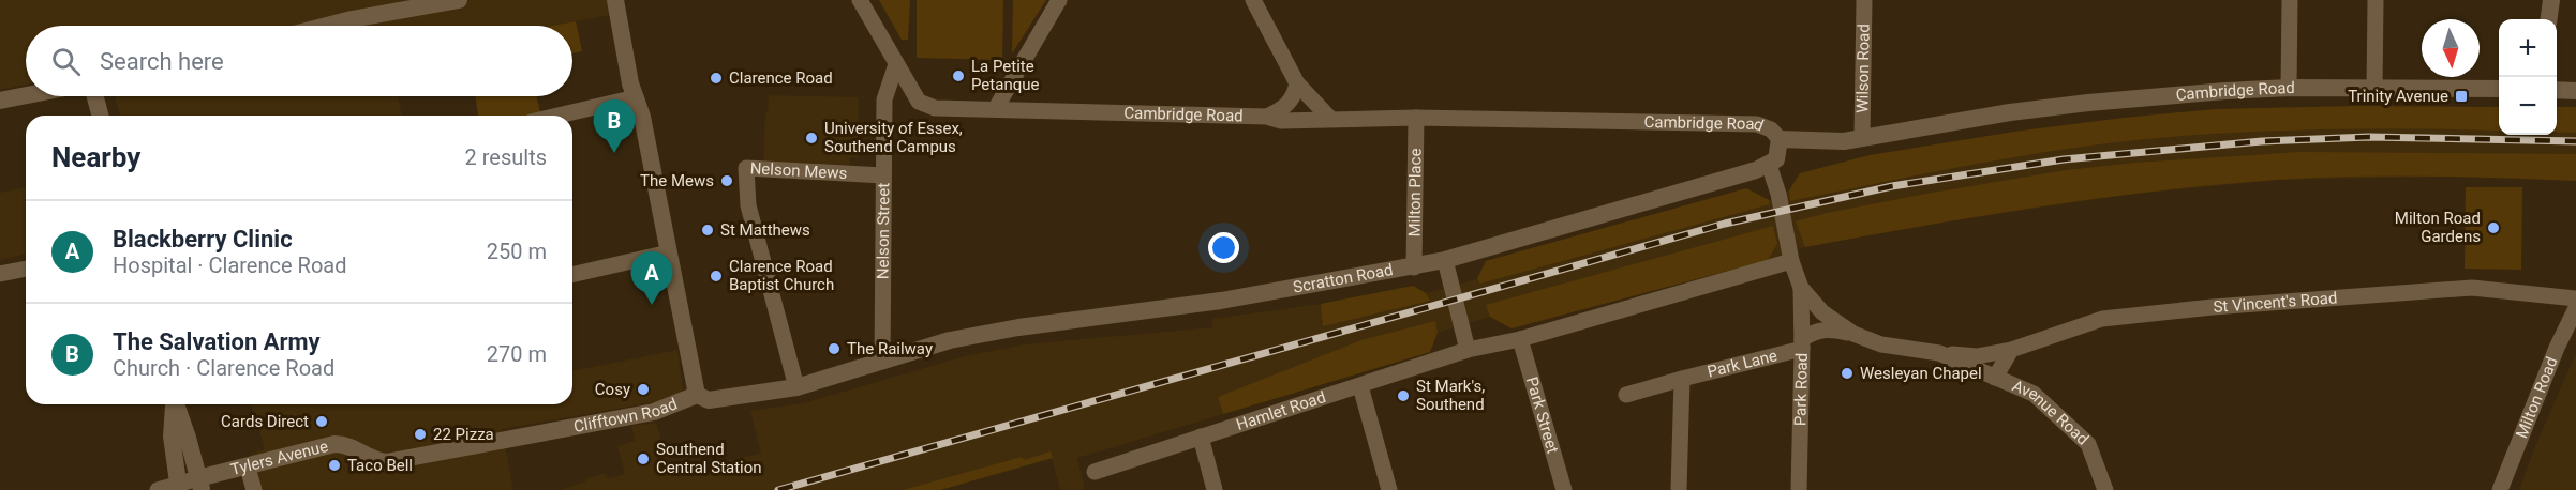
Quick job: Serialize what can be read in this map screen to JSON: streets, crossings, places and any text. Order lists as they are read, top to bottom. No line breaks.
{"streets":{"street":["Wilson Road","Cambridge Road","Nelson Mews","Milton Place","Nelson Street","Scratton Road","St Vincent's Road","Park Lane","Park Road","Milton Road","Hamlet Road","Clifftown Road","Park Street","Avenue Road","Tylers Avenue"]},"crossings":[["Wilson Road","Cambridge Road"],["Cambridge Road","Milton Place"],["Cambridge Road","Nelson Street"],["Nelson Mews","Nelson Street"],["Nelson Mews","Clifftown Road"],["Milton Place","Scratton Road"],["Nelson Street","Scratton Road"],["Nelson Street","Clifftown Road"],["Scratton Road","Clifftown Road"],["Scratton Road","Avenue Road"],["St Vincent's Road","Avenue Road"],["Park Lane","Park Road"],["Park Lane","Avenue Road"],["Park Road","Avenue Road"],["Hamlet Road","Park Street"],["Hamlet Road","Avenue Road"],["Clifftown Road","Tylers Avenue"]],"places":{"other":["La Petite Petanque","Clarence Road","University of Essex, Southend Campus","The Mews","Milton Road Gardens","St Matthews","Clarence Road Baptist Church","The Railway","Wesleyan Chapel","Cosy","St Mark's, Southend","Cards Direct","22 Pizza","Southend Central Station","Taco Bell"],"transit":["Trinity Avenue"]},"north":"bottom","page":{"map_buttons":["+","−"],"search":"Search here","pins":["B","A"],"heading":["Nearby","2 results"],"list":[{"mark":"A","name":"Blackberry Clinic","note":"Hospital · Clarence Road","value":"250 m"},{"mark":"B","name":"The Salvation Army","note":"Church · Clarence Road","value":"270 m"}]}}
